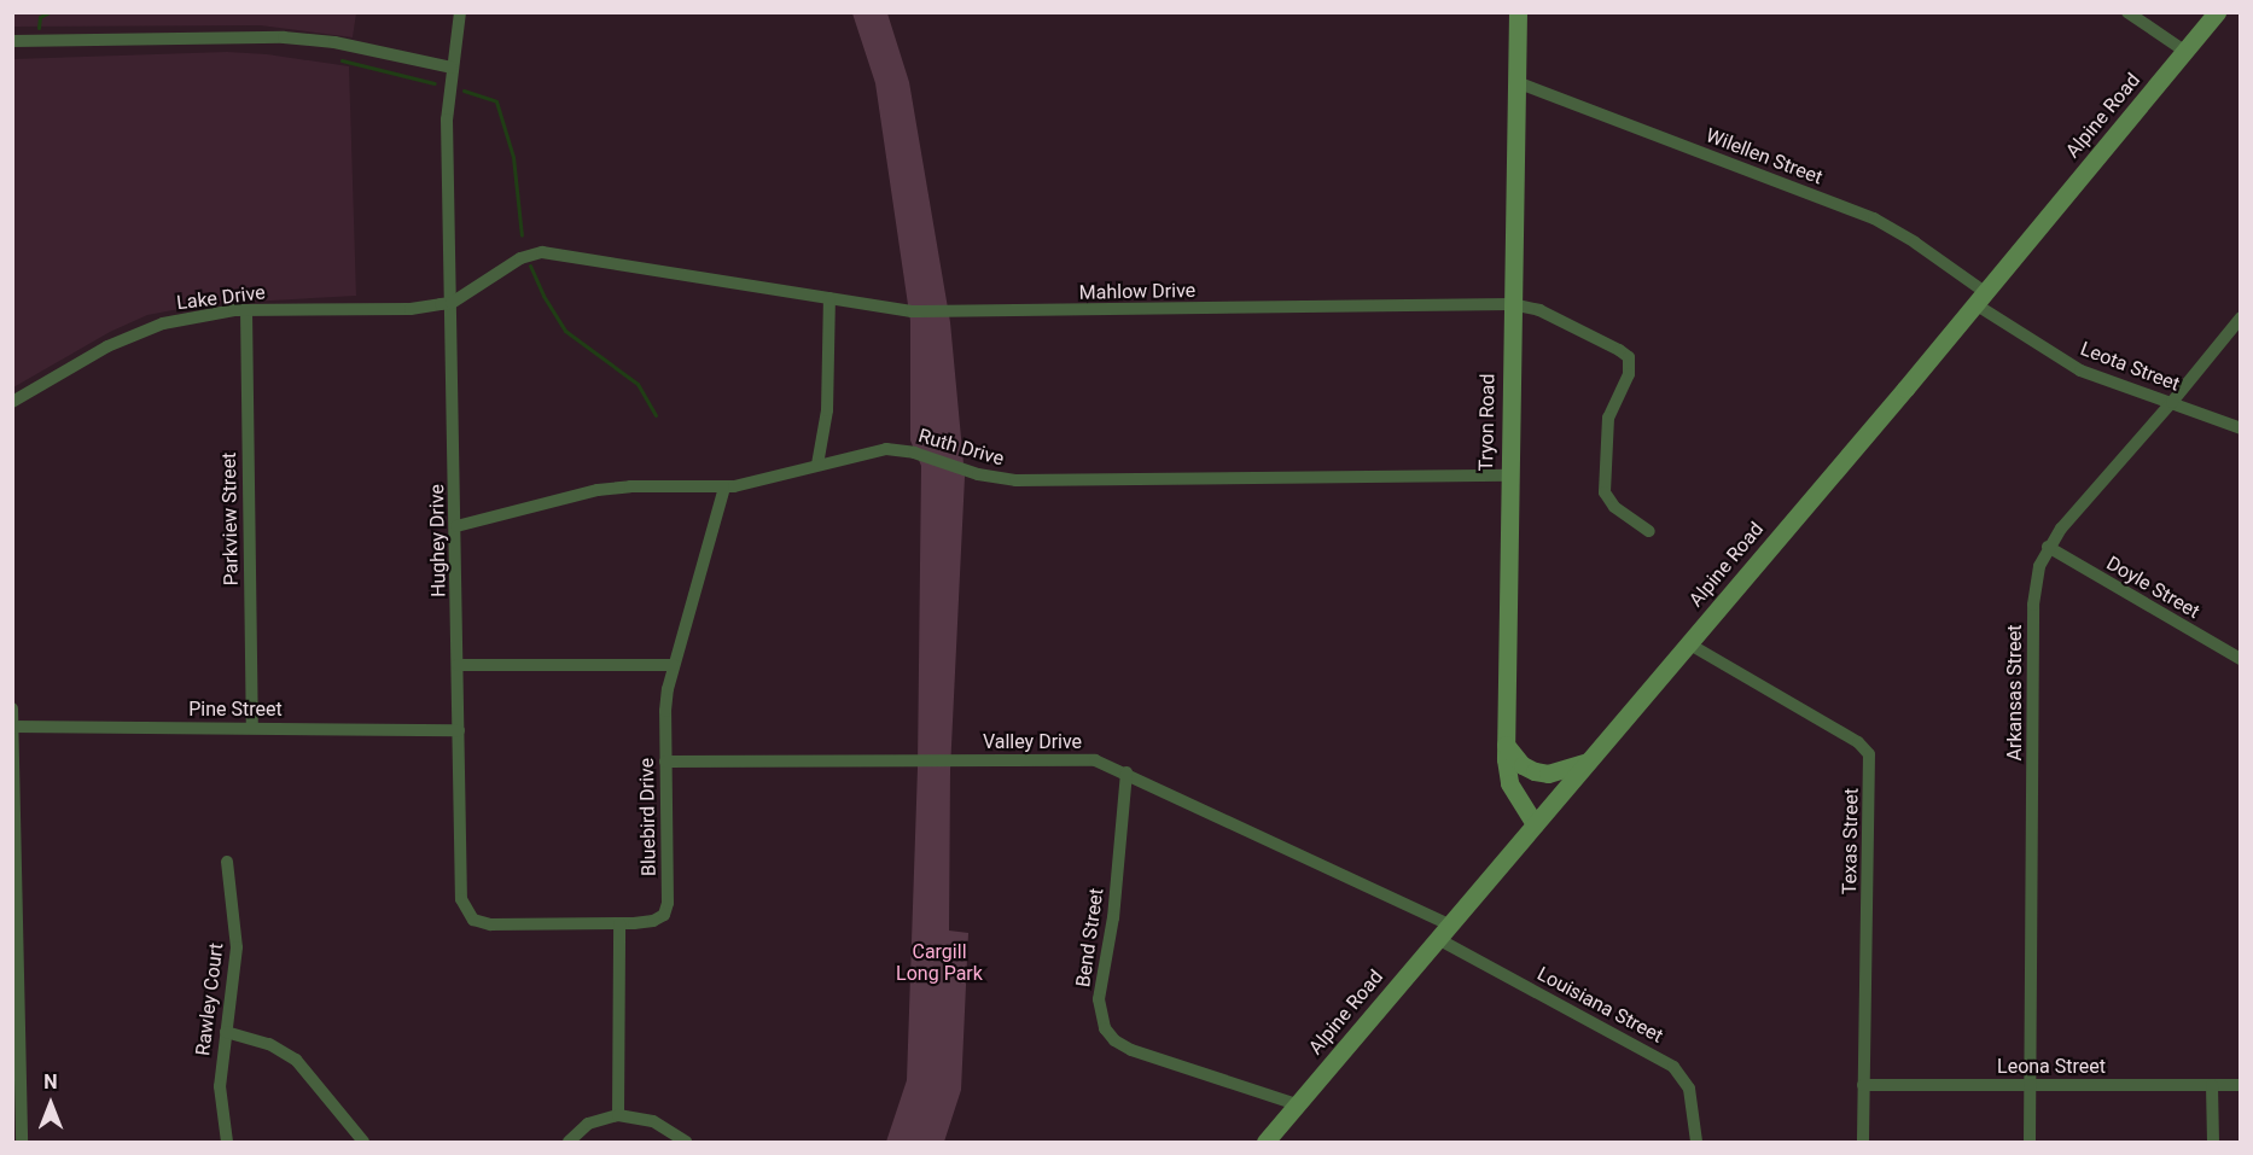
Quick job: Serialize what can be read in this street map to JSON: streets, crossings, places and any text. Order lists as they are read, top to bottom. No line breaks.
{"streets":{"main road":["Alpine Road","Tryon Road"],"street":["Wilellen Street","Mahlow Drive","Lake Drive","Leota Street","Ruth Drive","Parkview Street","Hughey Drive","Doyle Street","Arkansas Street","Pine Street","Valley Drive","Bluebird Drive","Texas Street","Bend Street","Rawley Court","Louisiana Street","Leona Street"]},"crossings":[["Alpine Road","Wilellen Street"],["Alpine Road","Leota Street"],["Alpine Road","Tryon Road"],["Alpine Road","Valley Drive"],["Alpine Road","Texas Street"],["Alpine Road","Bend Street"],["Alpine Road","Louisiana Street"],["Wilellen Street","Leota Street"],["Wilellen Street","Tryon Road"],["Mahlow Drive","Lake Drive"],["Mahlow Drive","Tryon Road"],["Mahlow Drive","Hughey Drive"],["Lake Drive","Parkview Street"],["Lake Drive","Hughey Drive"],["Leota Street","Arkansas Street"],["Tryon Road","Ruth Drive"],["Ruth Drive","Hughey Drive"],["Ruth Drive","Bluebird Drive"],["Parkview Street","Pine Street"],["Hughey Drive","Pine Street"],["Hughey Drive","Bluebird Drive"],["Doyle Street","Arkansas Street"],["Arkansas Street","Leona Street"],["Valley Drive","Bluebird Drive"],["Valley Drive","Bend Street"],["Valley Drive","Louisiana Street"],["Texas Street","Leona Street"]],"parks":["Cargill Long Park"],"north":"top"}
